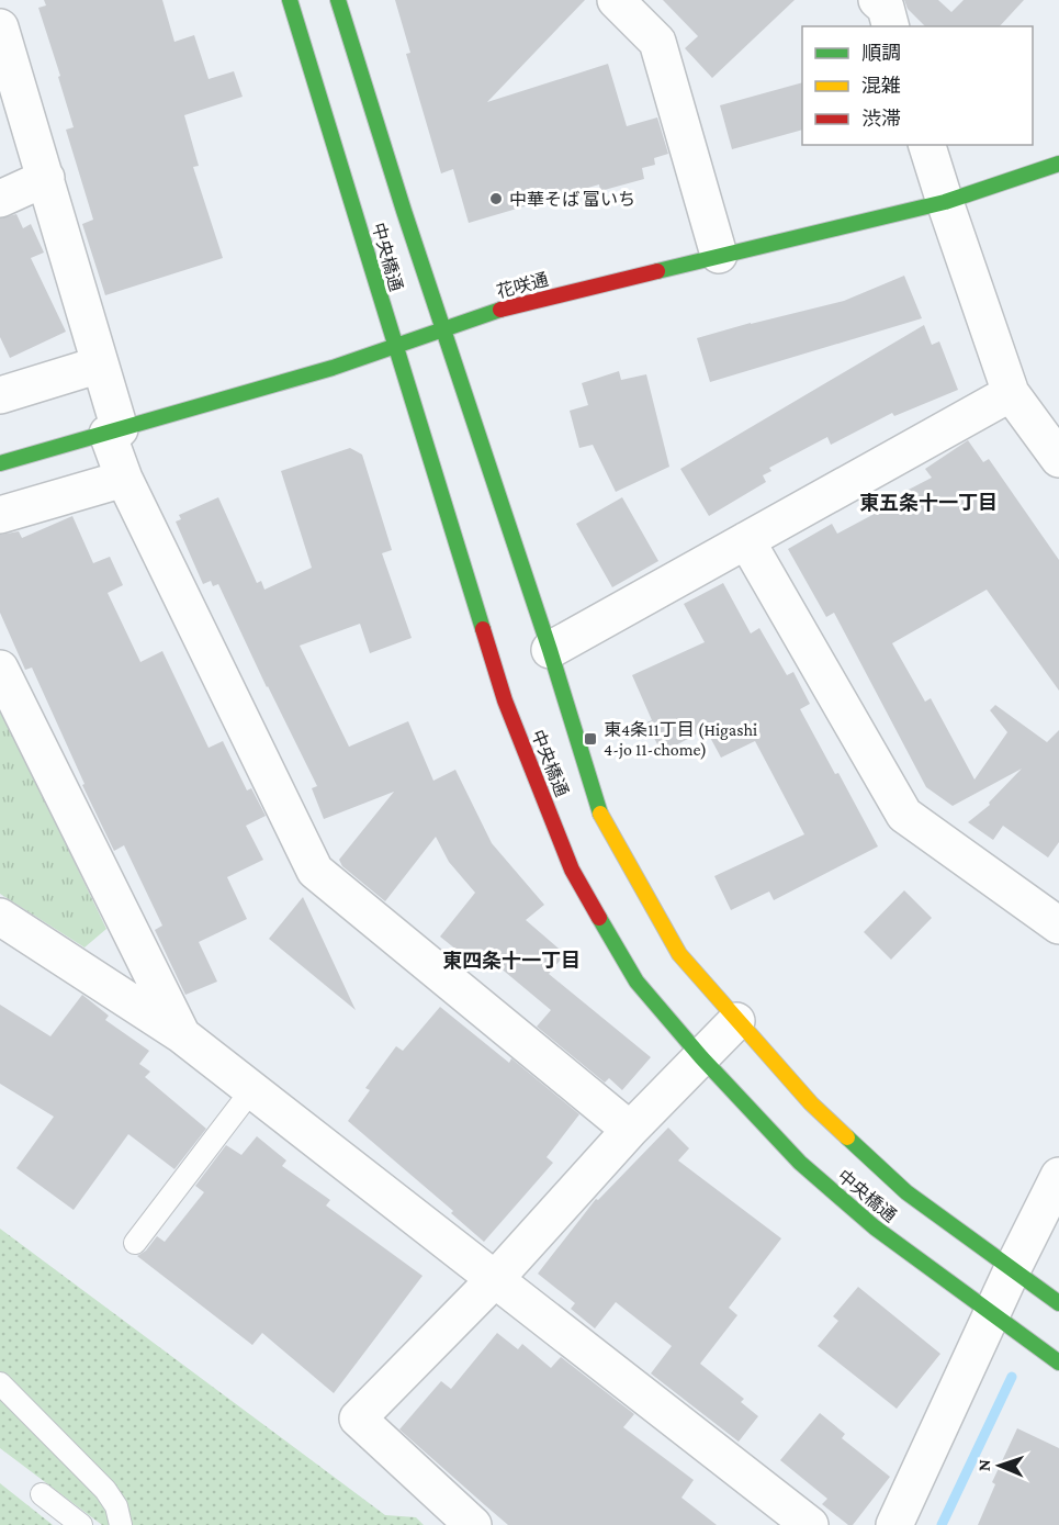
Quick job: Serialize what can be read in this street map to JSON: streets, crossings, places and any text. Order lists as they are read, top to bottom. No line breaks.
{"streets":{"street":["中央橋通","花咲通"]},"crossings":[["中央橋通","花咲通"]],"districts":["東五条十一丁目","東四条十一丁目"],"places":{"other":["中華そば 富いち"],"transit":["東4条11丁目 (Higashi 4-jo 11-chome)"]},"legend":["順調","混雑","渋滞"],"north":"left"}
